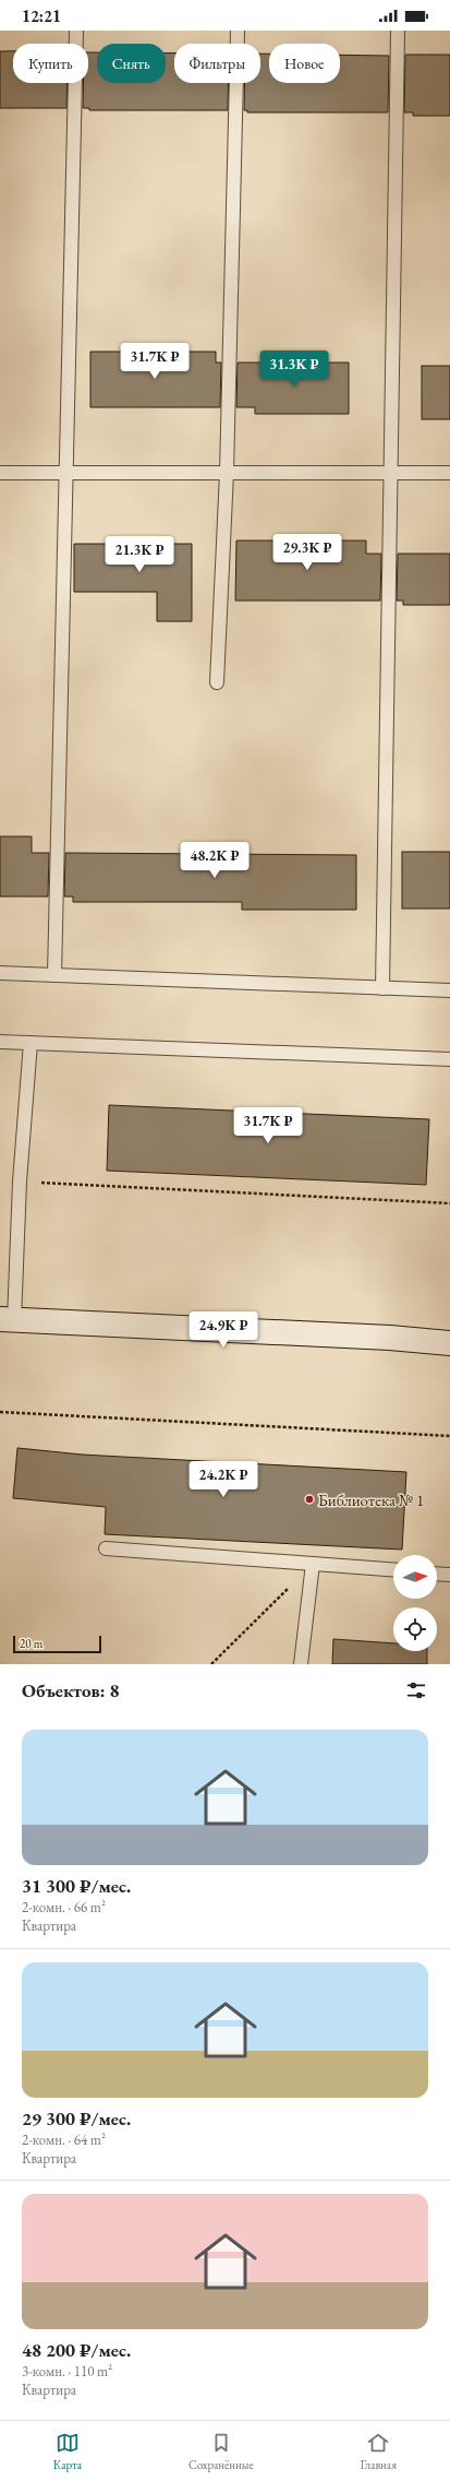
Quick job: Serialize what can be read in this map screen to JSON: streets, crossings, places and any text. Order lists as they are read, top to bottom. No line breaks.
{"places":["Библиотека № 1"],"scale_bar":"20 m","north":"right","page":{"status":"12:21","chip":["Купить","Снять","Фильтры","Новое"],"price":["31.7K ₽","31.3K ₽","29.3K ₽","21.3K ₽","48.2K ₽","31.7K ₽","24.9K ₽","24.2K ₽"],"scale":"20 m","heading":"Объектов: 8","list":[{"name":"31 300 ₽/мес.","note":"2-комн. · 66 m² · Квартира"},{"name":"29 300 ₽/мес.","note":"2-комн. · 64 m² · Квартира"},{"name":"48 200 ₽/мес.","note":"3-комн. · 110 m² · Квартира"}],"tabs":["Карта","Сохранённые","Главная"]}}
